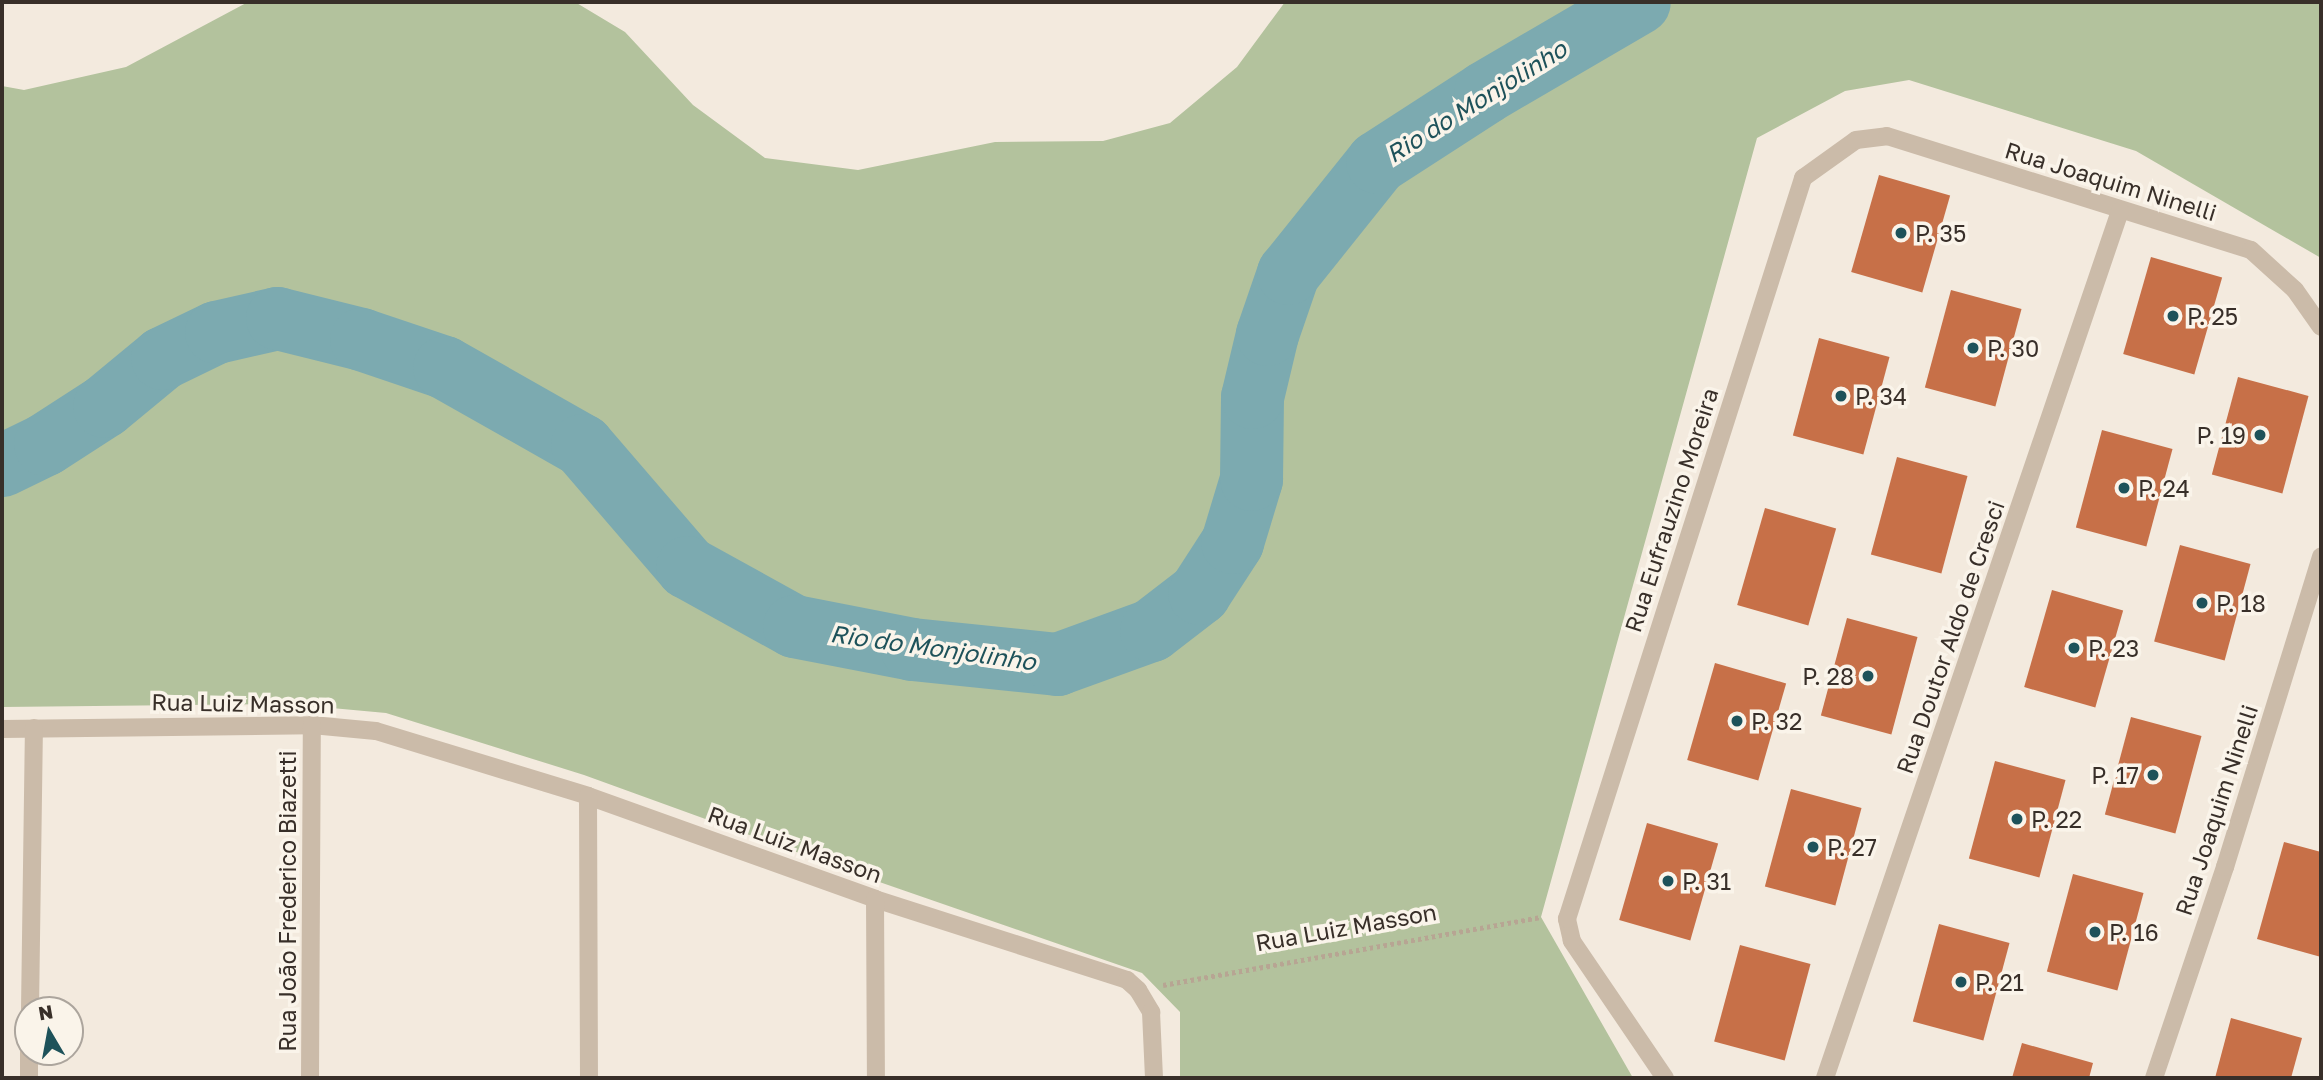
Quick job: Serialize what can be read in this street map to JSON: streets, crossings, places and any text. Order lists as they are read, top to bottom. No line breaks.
{"streets":{"street":["Rua Joaquim Ninelli","Rua Eufrauzino Moreira","Rua Doutor Aldo de Cresci","Rua Luiz Masson","Rua João Frederico Biazetti"]},"crossings":[["Rua Joaquim Ninelli","Rua Eufrauzino Moreira"],["Rua Joaquim Ninelli","Rua Doutor Aldo de Cresci"],["Rua Eufrauzino Moreira","Rua Luiz Masson"],["Rua Luiz Masson","Rua João Frederico Biazetti"]],"water":["Rio do Monjolinho"],"places":["P. 35","P. 25","P. 30","P. 34","P. 19","P. 24","P. 18","P. 23","P. 28","P. 32","P. 17","P. 22","P. 27","P. 31","P. 16","P. 21"],"north":"top"}
